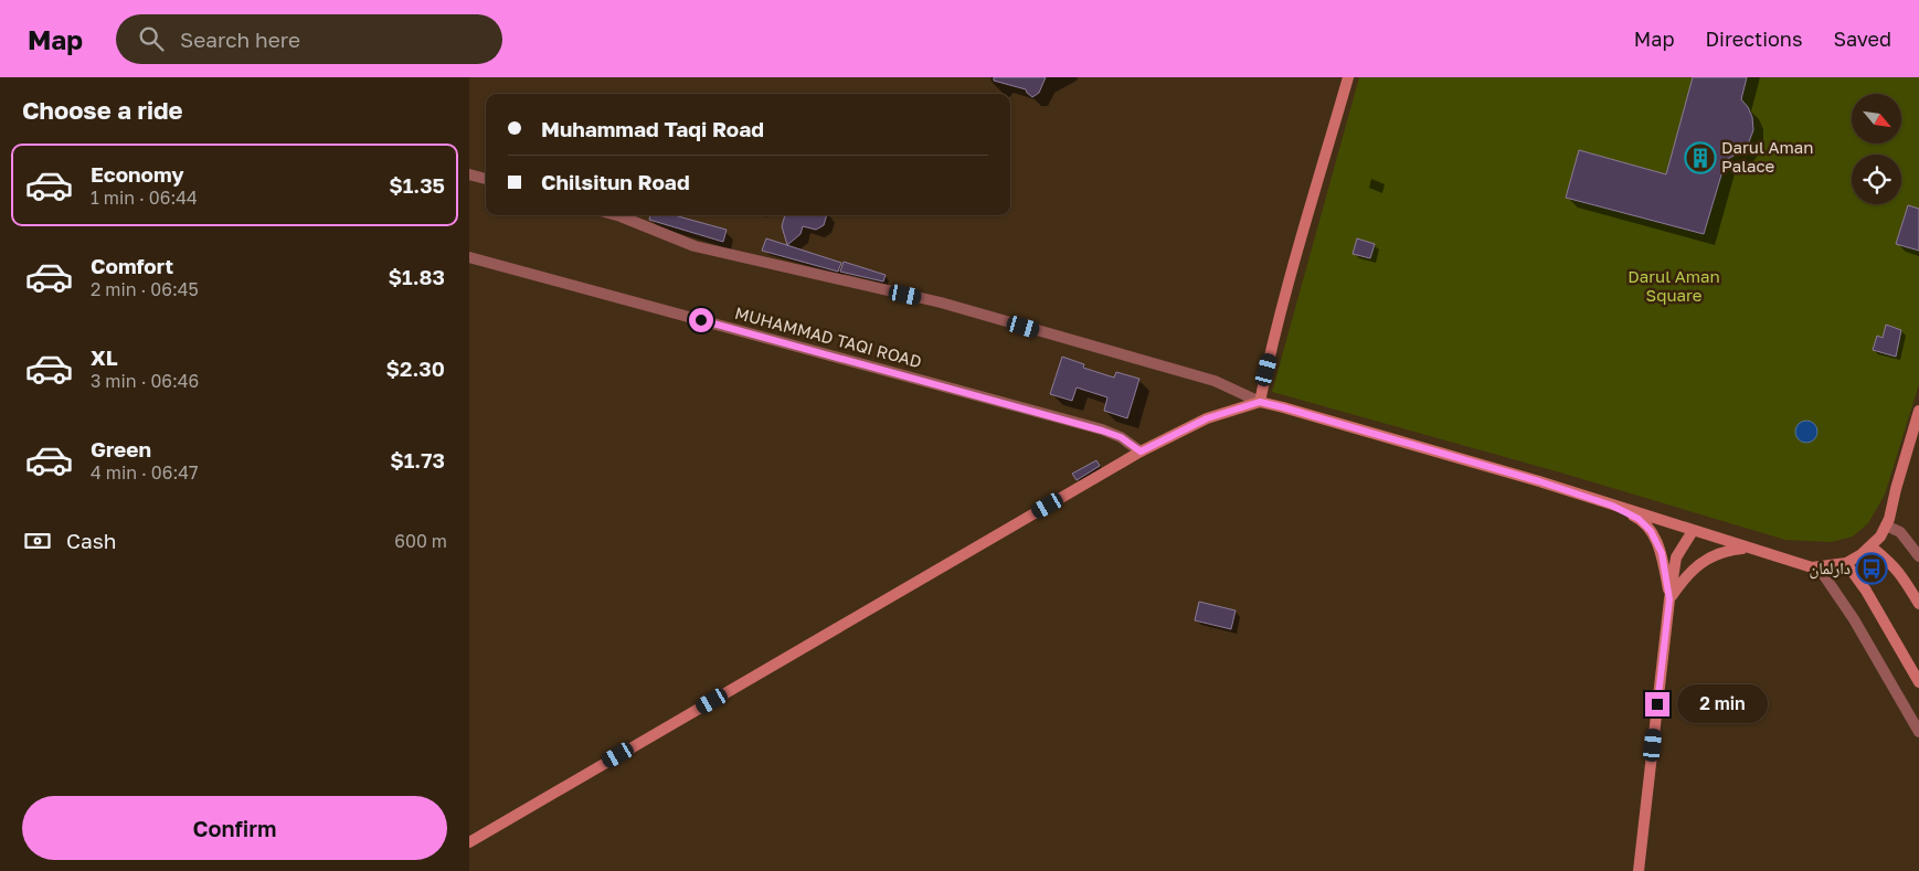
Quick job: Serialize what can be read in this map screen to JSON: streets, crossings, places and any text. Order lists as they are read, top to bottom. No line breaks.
{"streets":{"street":["MUHAMMAD TAQI ROAD"]},"parks":["Darul Aman Square"],"places":{"building":["Darul Aman Palace"],"bus stop":["دارلمان"]},"north":"bottom right","page":{"header":"Map","search":"Search here","nav":["Map","Directions","Saved"],"heading":"Choose a ride","banner":["Muhammad Taqi Road","Chilsitun Road"],"list":[{"name":"Economy","note":"1 min · 06:44","value":"$1.35"},{"name":"Comfort","note":"2 min · 06:45","value":"$1.83"},{"name":"XL","note":"3 min · 06:46","value":"$2.30"},{"name":"Green","note":"4 min · 06:47","value":"$1.73"}],"pay":["Cash","600 m"],"bubble":"2 min","buttons":"Confirm"}}
